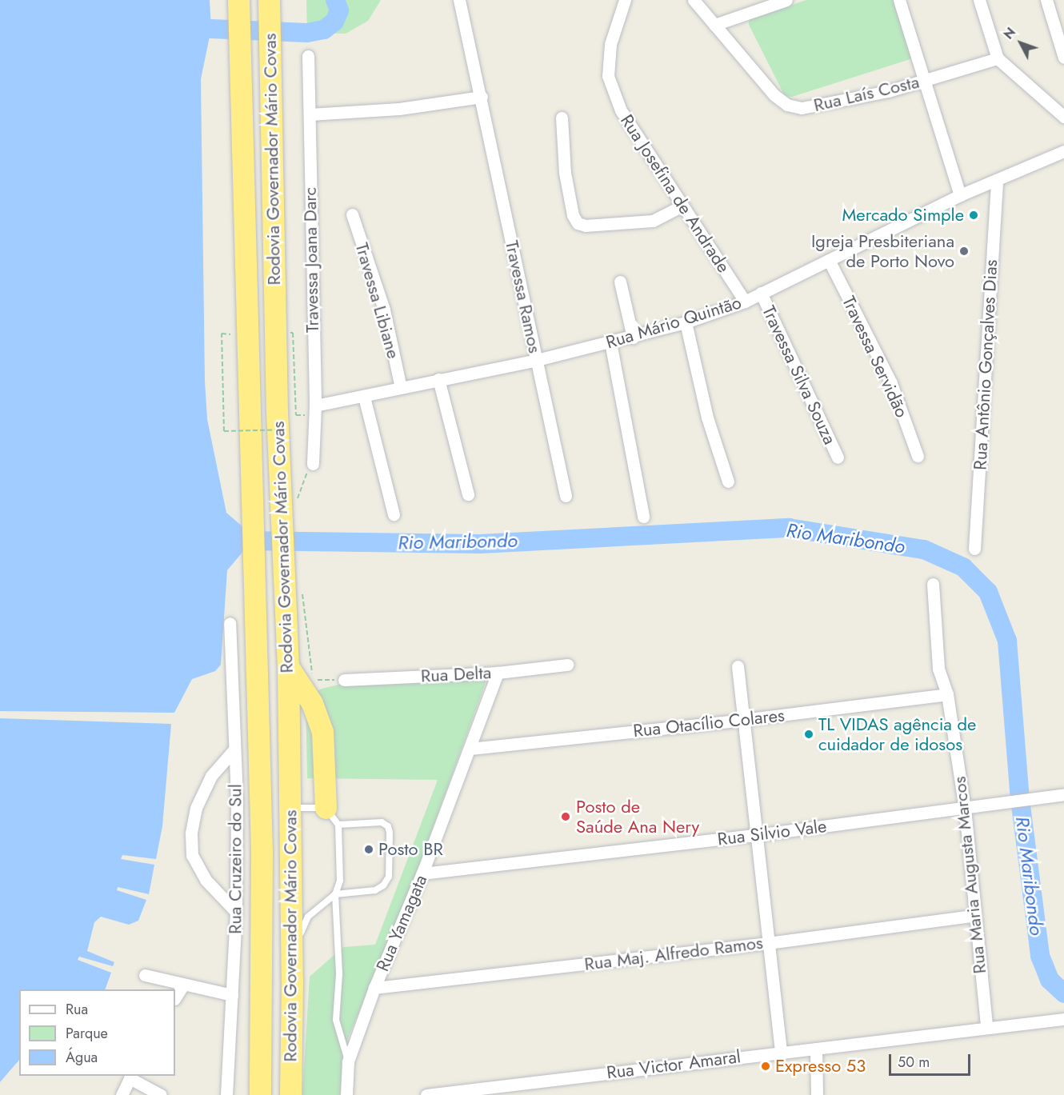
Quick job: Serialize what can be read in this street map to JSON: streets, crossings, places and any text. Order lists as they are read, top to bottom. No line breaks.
{"streets":{"highway":["Rodovia Governador Mário Covas"],"street":["Rua Laís Costa","Rua Josefina de Andrade","Travessa Joana Darc","Travessa Ramos","Travessa Libiane","Rua Mário Quintão","Travessa Servidão","Rua Antônio Gonçalves Dias","Travessa Silva Souza","Rua Delta","Rua Otacílio Colares","Rua Silvio Vale","Rua Cruzeiro do Sul","Rua Maria Augusta Marcos","Rua Yamagata","Rua Maj. Alfredo Ramos","Rua Victor Amaral"]},"crossings":[["Rua Josefina de Andrade","Rua Mário Quintão"],["Travessa Joana Darc","Rua Mário Quintão"],["Travessa Ramos","Rua Mário Quintão"],["Travessa Libiane","Rua Mário Quintão"],["Rua Mário Quintão","Travessa Servidão"],["Rua Mário Quintão","Rua Antônio Gonçalves Dias"],["Rua Mário Quintão","Travessa Silva Souza"],["Rua Delta","Rua Yamagata"],["Rua Otacílio Colares","Rua Maria Augusta Marcos"],["Rua Otacílio Colares","Rua Yamagata"],["Rua Silvio Vale","Rua Maria Augusta Marcos"],["Rua Silvio Vale","Rua Yamagata"],["Rua Maria Augusta Marcos","Rua Maj. Alfredo Ramos"],["Rua Maria Augusta Marcos","Rua Victor Amaral"],["Rua Yamagata","Rua Maj. Alfredo Ramos"]],"water":["Rio Maribondo"],"places":["Mercado Simple","Igreja Presbiteriana de Porto Novo","TL VIDAS agência de cuidador de idosos","Posto de Saúde Ana Nery","Posto BR","Expresso 53"],"legend":["Rua","Parque","Água"],"scale_bar":"50 m","north":"top left"}
